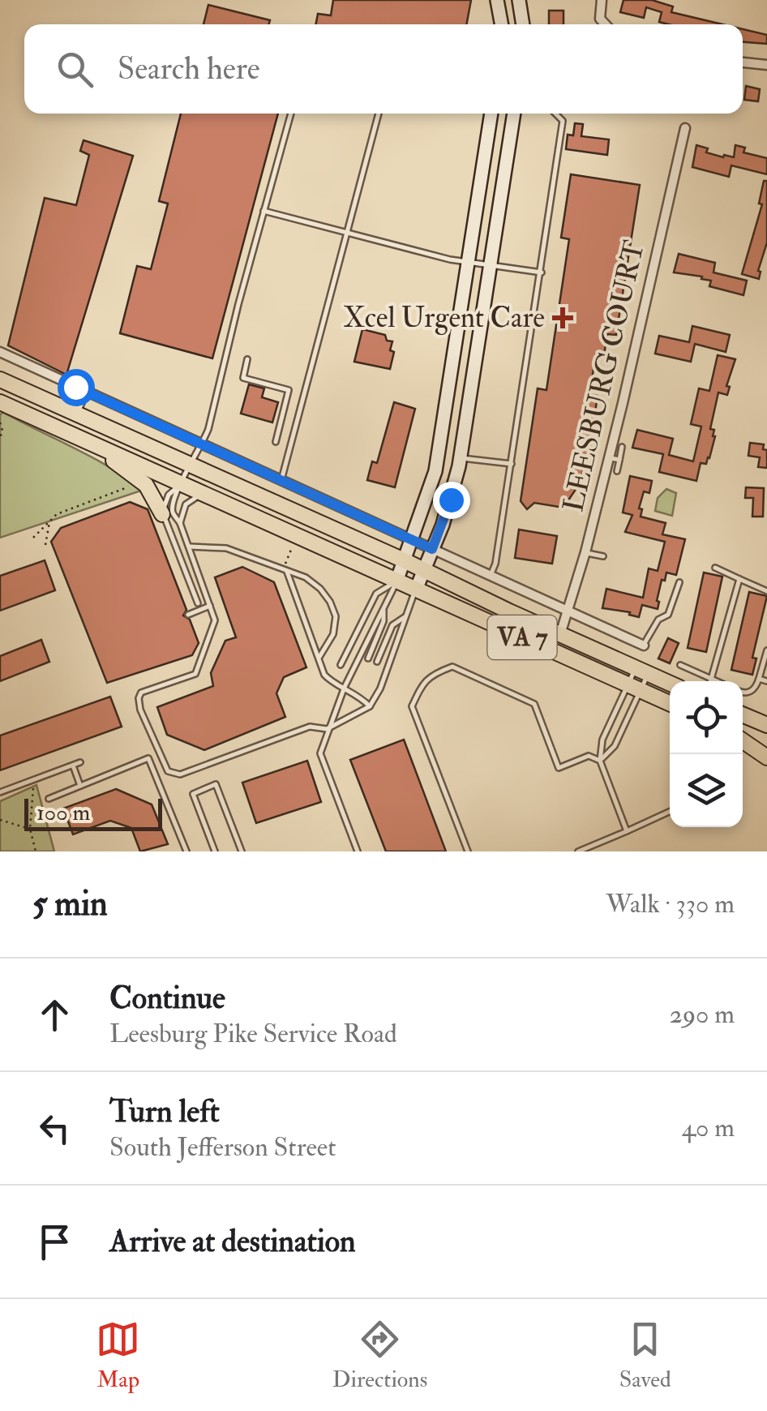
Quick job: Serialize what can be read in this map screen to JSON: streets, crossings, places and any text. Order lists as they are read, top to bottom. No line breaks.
{"streets":{"main road":["VA 7"],"street":["LEESBURG COURT"]},"crossings":[["LEESBURG COURT","VA 7"]],"places":{"health":["Xcel Urgent Care"]},"scale_bar":"100 m","page":{"search":"Search here","scale":"100 m","heading":["5 min","Walk · 330 m"],"list":[["Continue","Leesburg Pike Service Road","290 m"],["Turn left","South Jefferson Street","40 m"],"Arrive at destination"],"nav":["Map","Directions","Saved"]}}
